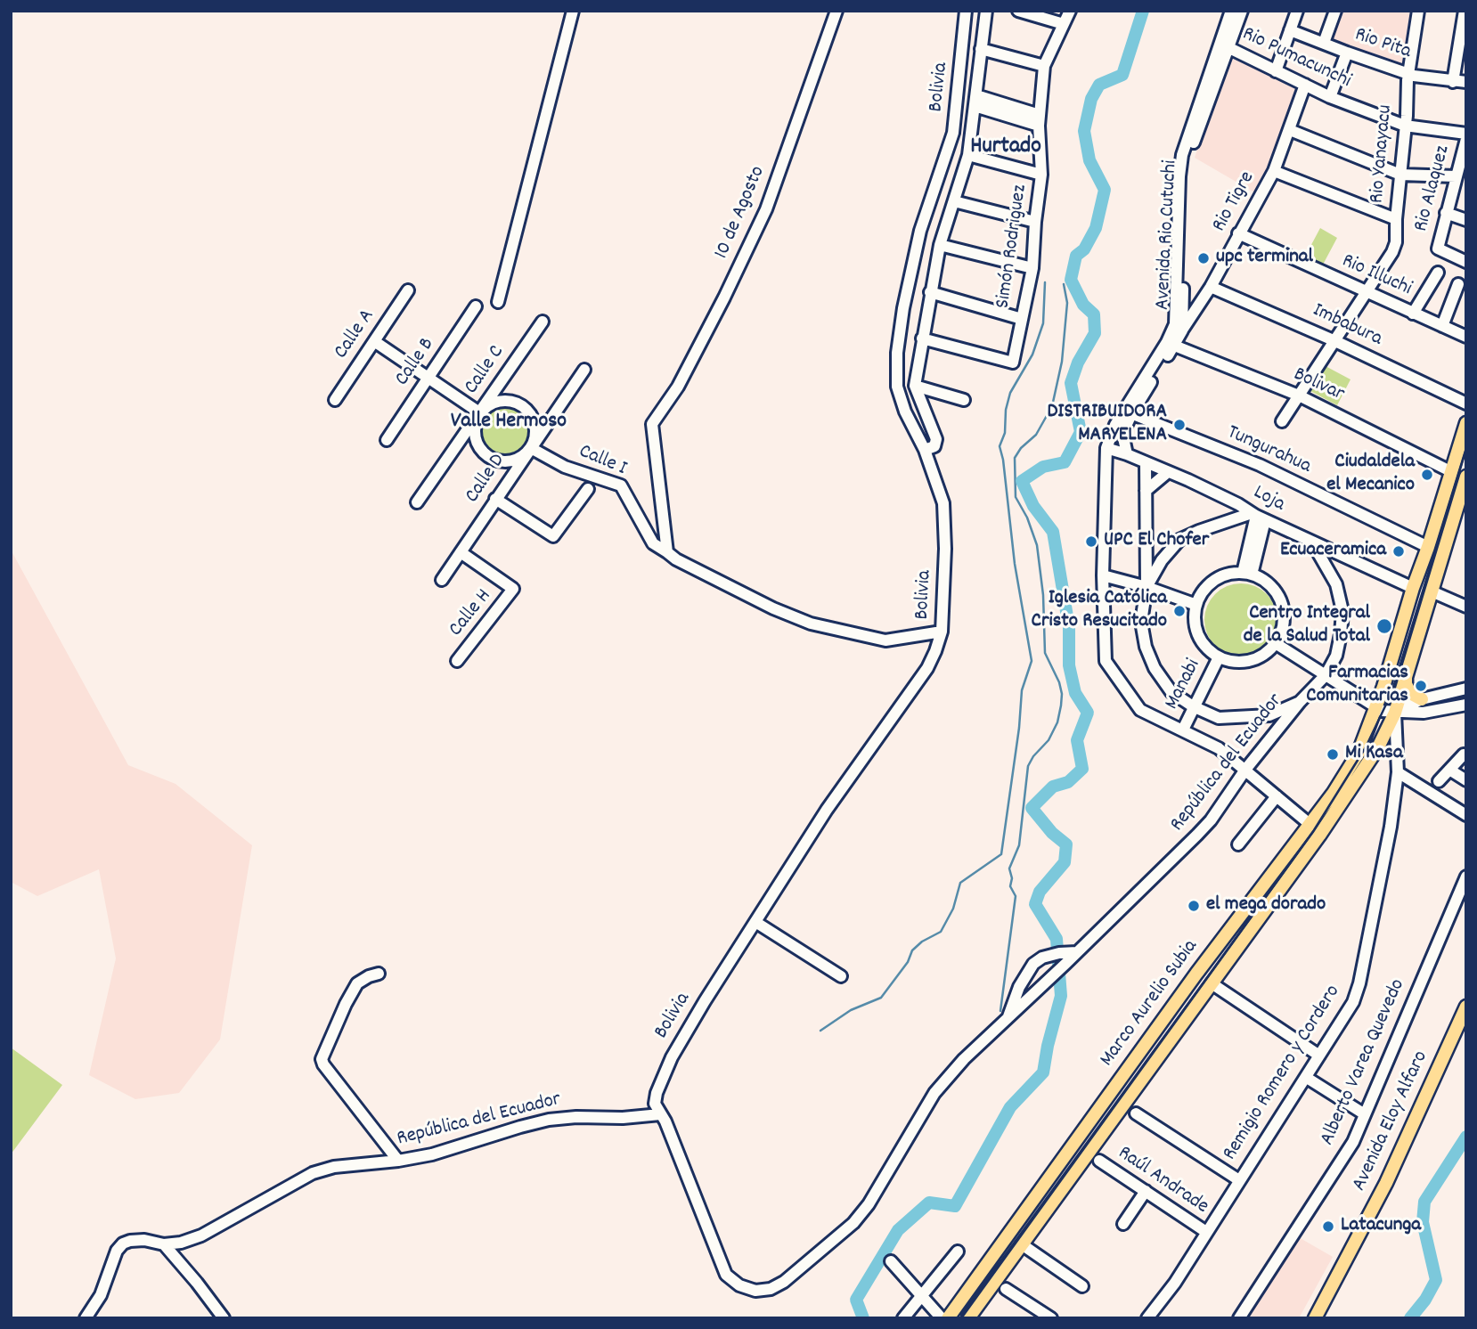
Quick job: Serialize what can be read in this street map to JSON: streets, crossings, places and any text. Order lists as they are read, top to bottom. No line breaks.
{"streets":{"main road":["Marco Aurelio Subia","Avenida Eloy Alfaro"],"street":["Rio Pita","Rio Pumacunchi","Bolivia","Rio Yanayacu","Rio Alaquez","Rio Tigre","10 de Agosto","Avenida Rio Cutuchi","Simón Rodriguez","Rio Illuchi","Imbabura","Calle A","Calle B","Calle C","Bolivar","Tungurahua","Calle I","Calle D","Loja","Calle H","Manabi","República del Ecuador","Alberto Varea Quevedo","Remigio Romero y Cordero","Raúl Andrade"]},"crossings":[["Rio Pita","Rio Yanayacu"],["Rio Pumacunchi","Rio Yanayacu"],["Rio Pumacunchi","Rio Tigre"],["Rio Pumacunchi","Avenida Rio Cutuchi"],["Bolivia","Calle I"],["Bolivia","República del Ecuador"],["Rio Yanayacu","Rio Illuchi"],["Rio Tigre","Avenida Rio Cutuchi"],["Rio Tigre","Rio Illuchi"],["Rio Tigre","Imbabura"],["10 de Agosto","Calle I"],["Avenida Rio Cutuchi","Bolivar"],["Avenida Rio Cutuchi","Tungurahua"],["Avenida Rio Cutuchi","Loja"],["Calle C","Calle I"],["Calle C","Calle D"],["Bolivar","Marco Aurelio Subia"],["Tungurahua","Marco Aurelio Subia"],["Calle I","Calle D"],["Calle D","Calle H"],["Loja","Marco Aurelio Subia"],["Marco Aurelio Subia","Remigio Romero y Cordero"],["Remigio Romero y Cordero","Raúl Andrade"]],"districts":["Hurtado","Valle Hermoso"],"places":["upc terminal","DISTRIBUIDORA MARYELENA","Ciudaldela el Mecanico","UPC El Chofer","Ecuaceramica","Iglesia Católica Cristo Resucitado","Centro Integral de la Salud Total","Farmacias Comunitarias","Mi Kasa","el mega dorado","Latacunga"]}
